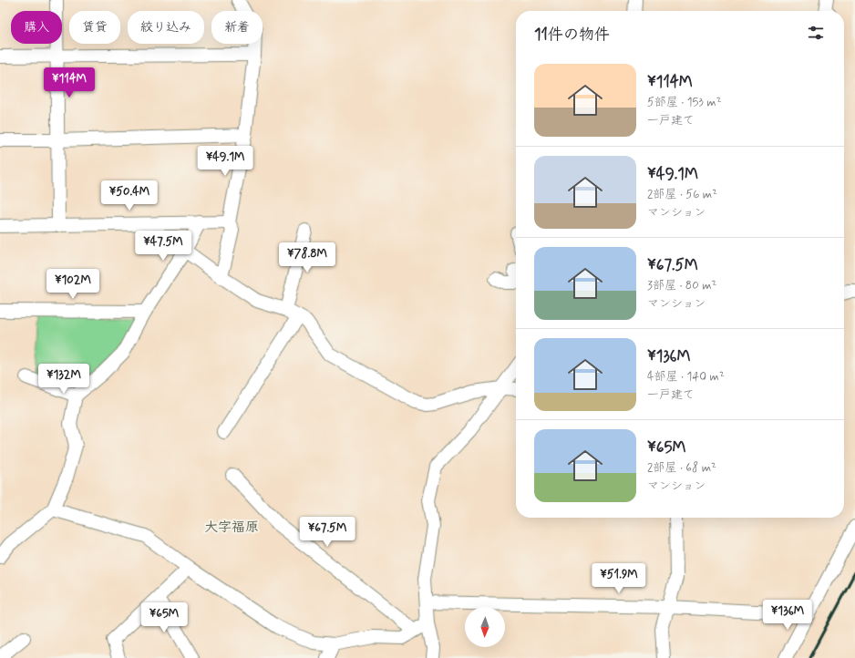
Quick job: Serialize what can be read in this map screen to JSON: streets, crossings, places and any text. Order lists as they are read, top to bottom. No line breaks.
{"districts":["大字福原"],"north":"bottom","page":{"chip":["購入","賃貸","絞り込み","新着"],"heading":"11件の物件","list":[{"name":"¥114M","note":"5部屋 · 153 m² · 一戸建て"},{"name":"¥49.1M","note":"2部屋 · 56 m² · マンション"},{"name":"¥67.5M","note":"3部屋 · 80 m² · マンション"},{"name":"¥136M","note":"4部屋 · 140 m² · 一戸建て"},{"name":"¥65M","note":"2部屋 · 68 m² · マンション"}],"price":["¥114M","¥49.1M","¥50.4M","¥47.5M","¥78.8M","¥102M","¥132M","¥67.5M","¥51.9M","¥136M","¥65M"]}}
